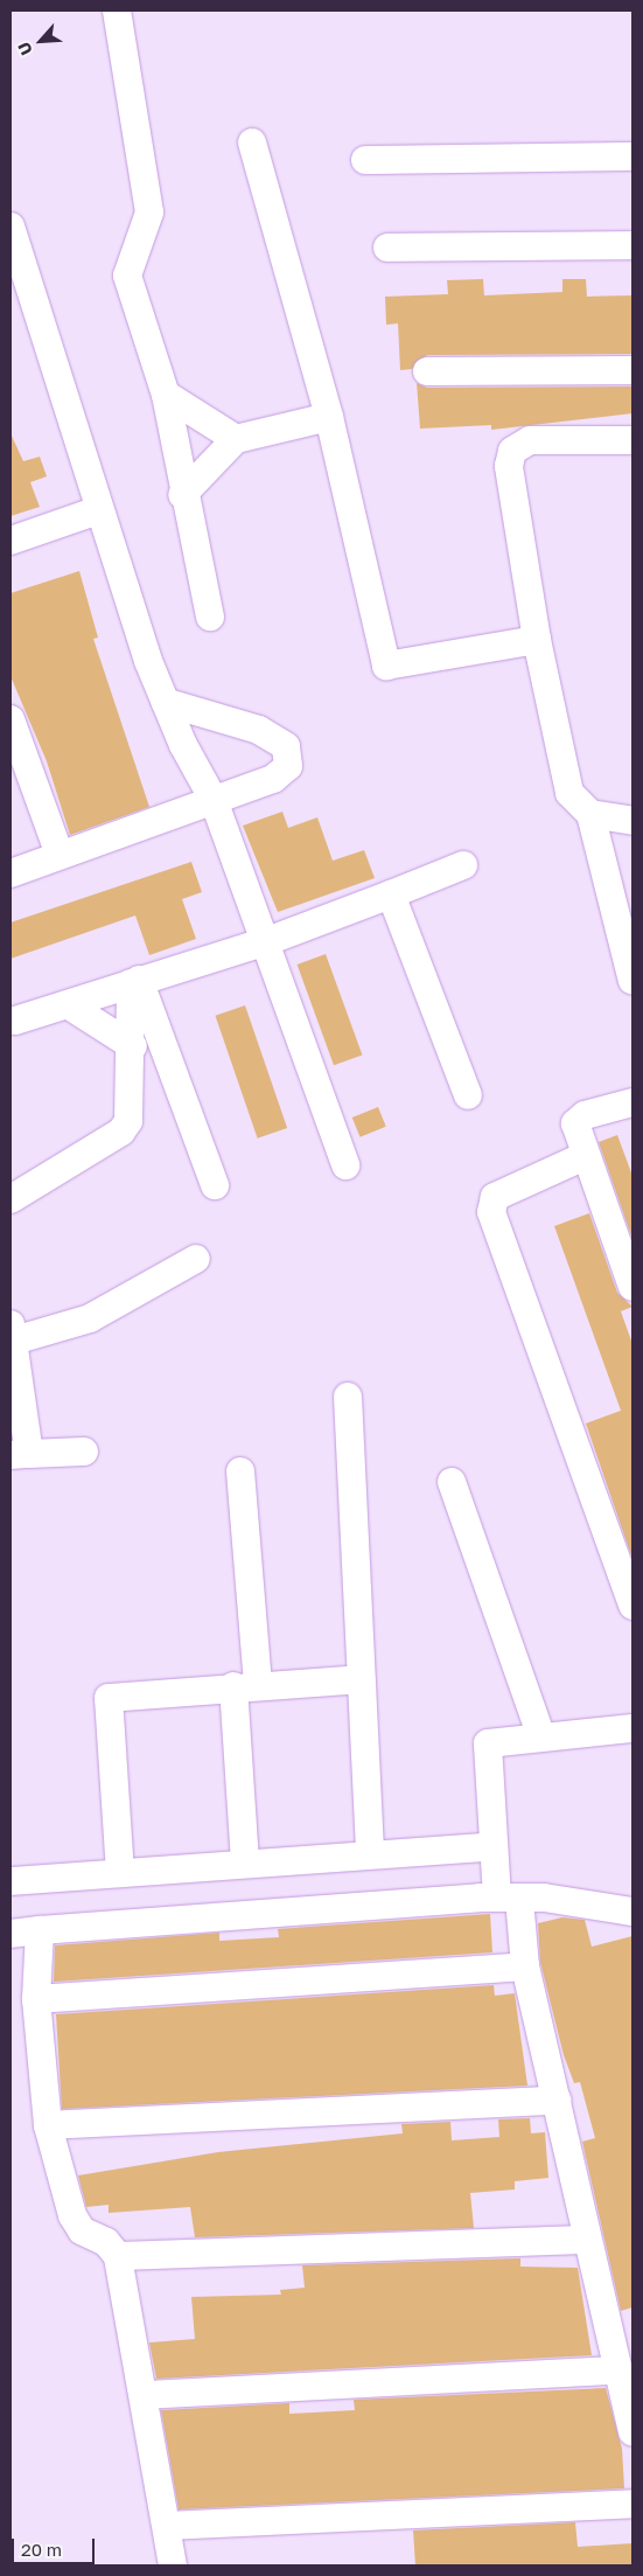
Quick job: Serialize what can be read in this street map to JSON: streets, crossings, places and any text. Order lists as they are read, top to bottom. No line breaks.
{"scale_bar":"20 m","north":"bottom left"}
